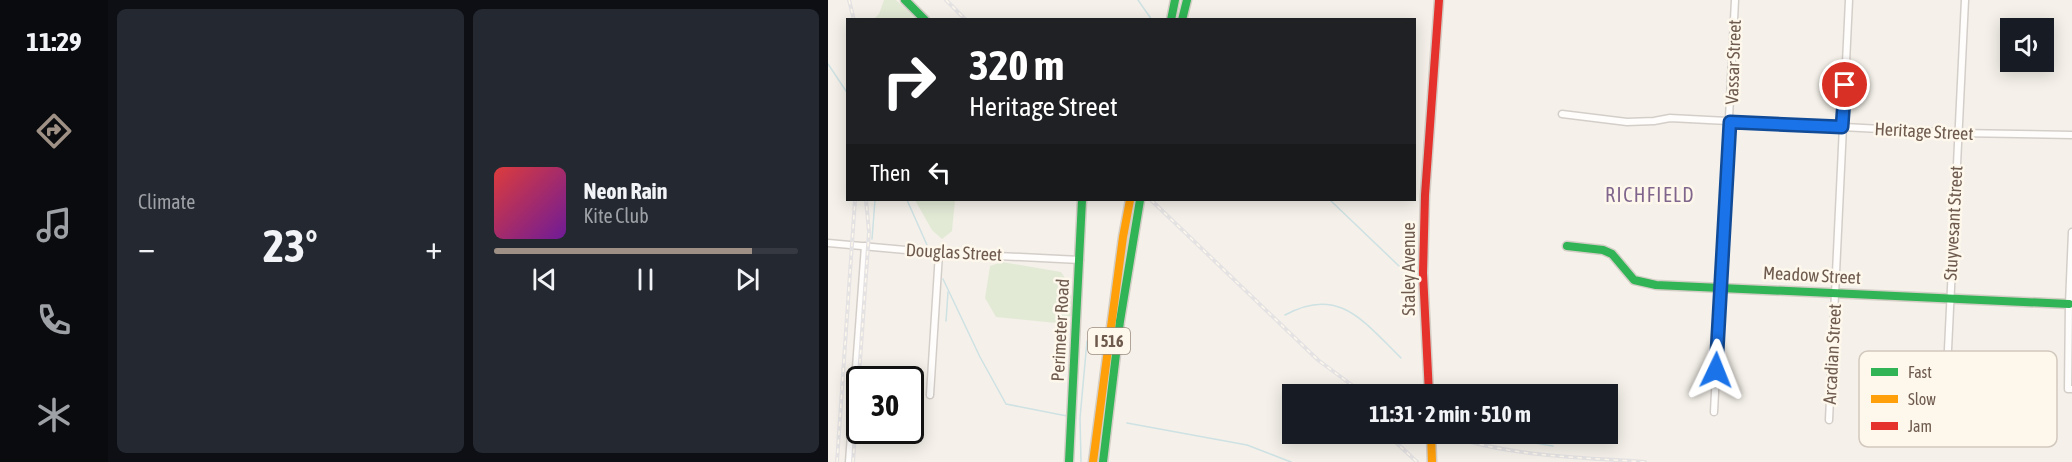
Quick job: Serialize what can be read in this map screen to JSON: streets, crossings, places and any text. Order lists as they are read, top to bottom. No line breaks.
{"streets":{"main road":["Staley Avenue","Meadow Street","Perimeter Road","I 516"],"street":["Vassar Street","Heritage Street","Stuyvesant Street","Douglas Street","Arcadian Street"]},"crossings":[["Vassar Street","Heritage Street"],["Vassar Street","Meadow Street"],["Heritage Street","Stuyvesant Street"],["Heritage Street","Arcadian Street"],["Stuyvesant Street","Meadow Street"],["Douglas Street","Perimeter Road"],["Meadow Street","Arcadian Street"]],"districts":["RICHFIELD"],"legend":["Fast","Slow","Jam"],"page":{"tabs":"11:29","tile":"Climate","turn":["320 m","Heritage Street"],"then":"Then","song":["Neon Rain","Kite Club"],"heat":["−","23°","+"],"limit":"30","trip":"11:31 · 2 min · 510 m"}}
